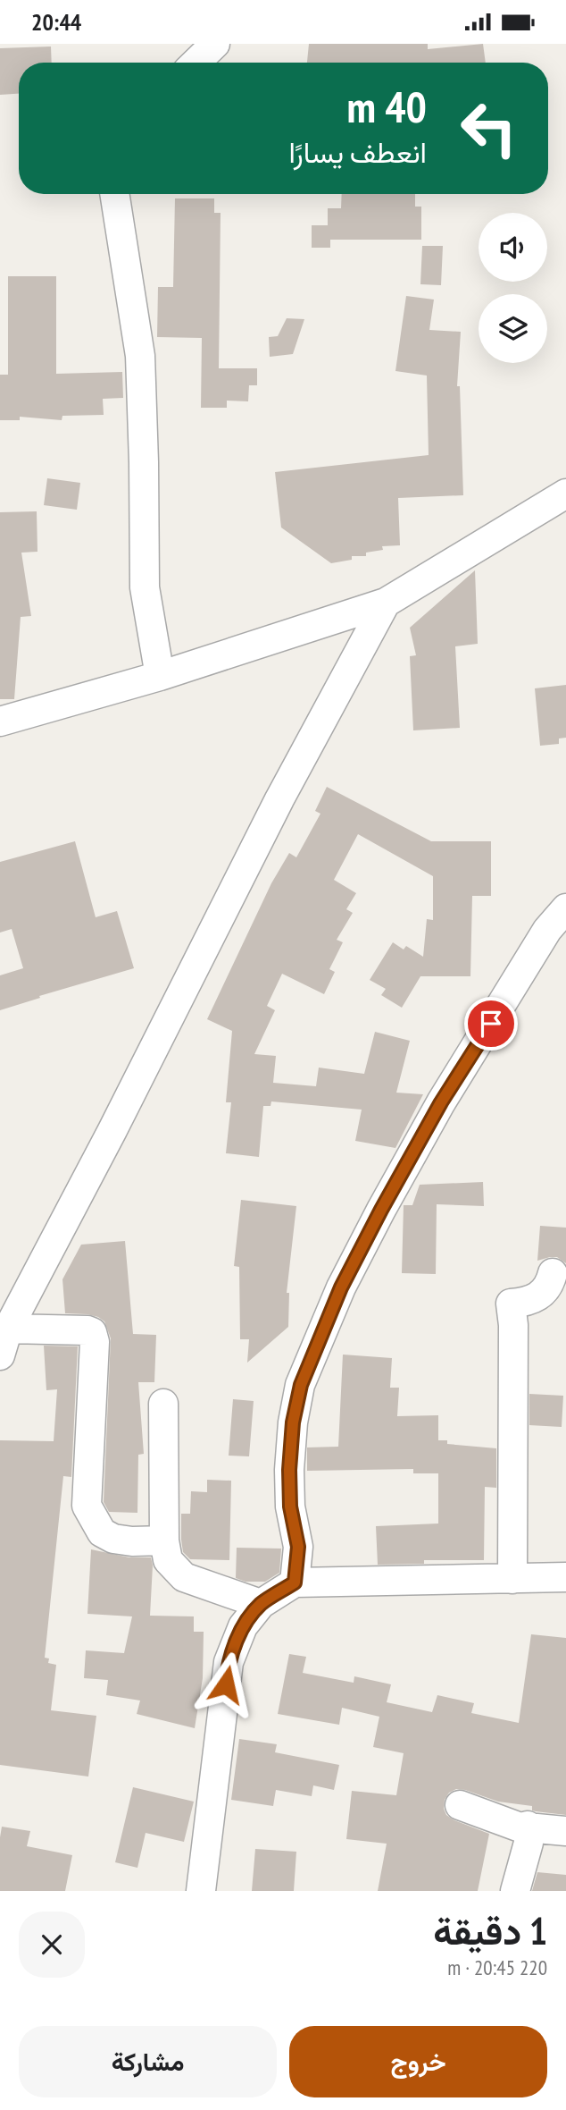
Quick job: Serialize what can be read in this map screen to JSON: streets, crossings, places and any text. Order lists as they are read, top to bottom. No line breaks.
{"page":{"status":"20:44","turn":["40 m","انعطف يسارًا"],"heading":["1 دقيقة","220 m · 20:45"],"buttons":["خروج","مشاركة"]}}
